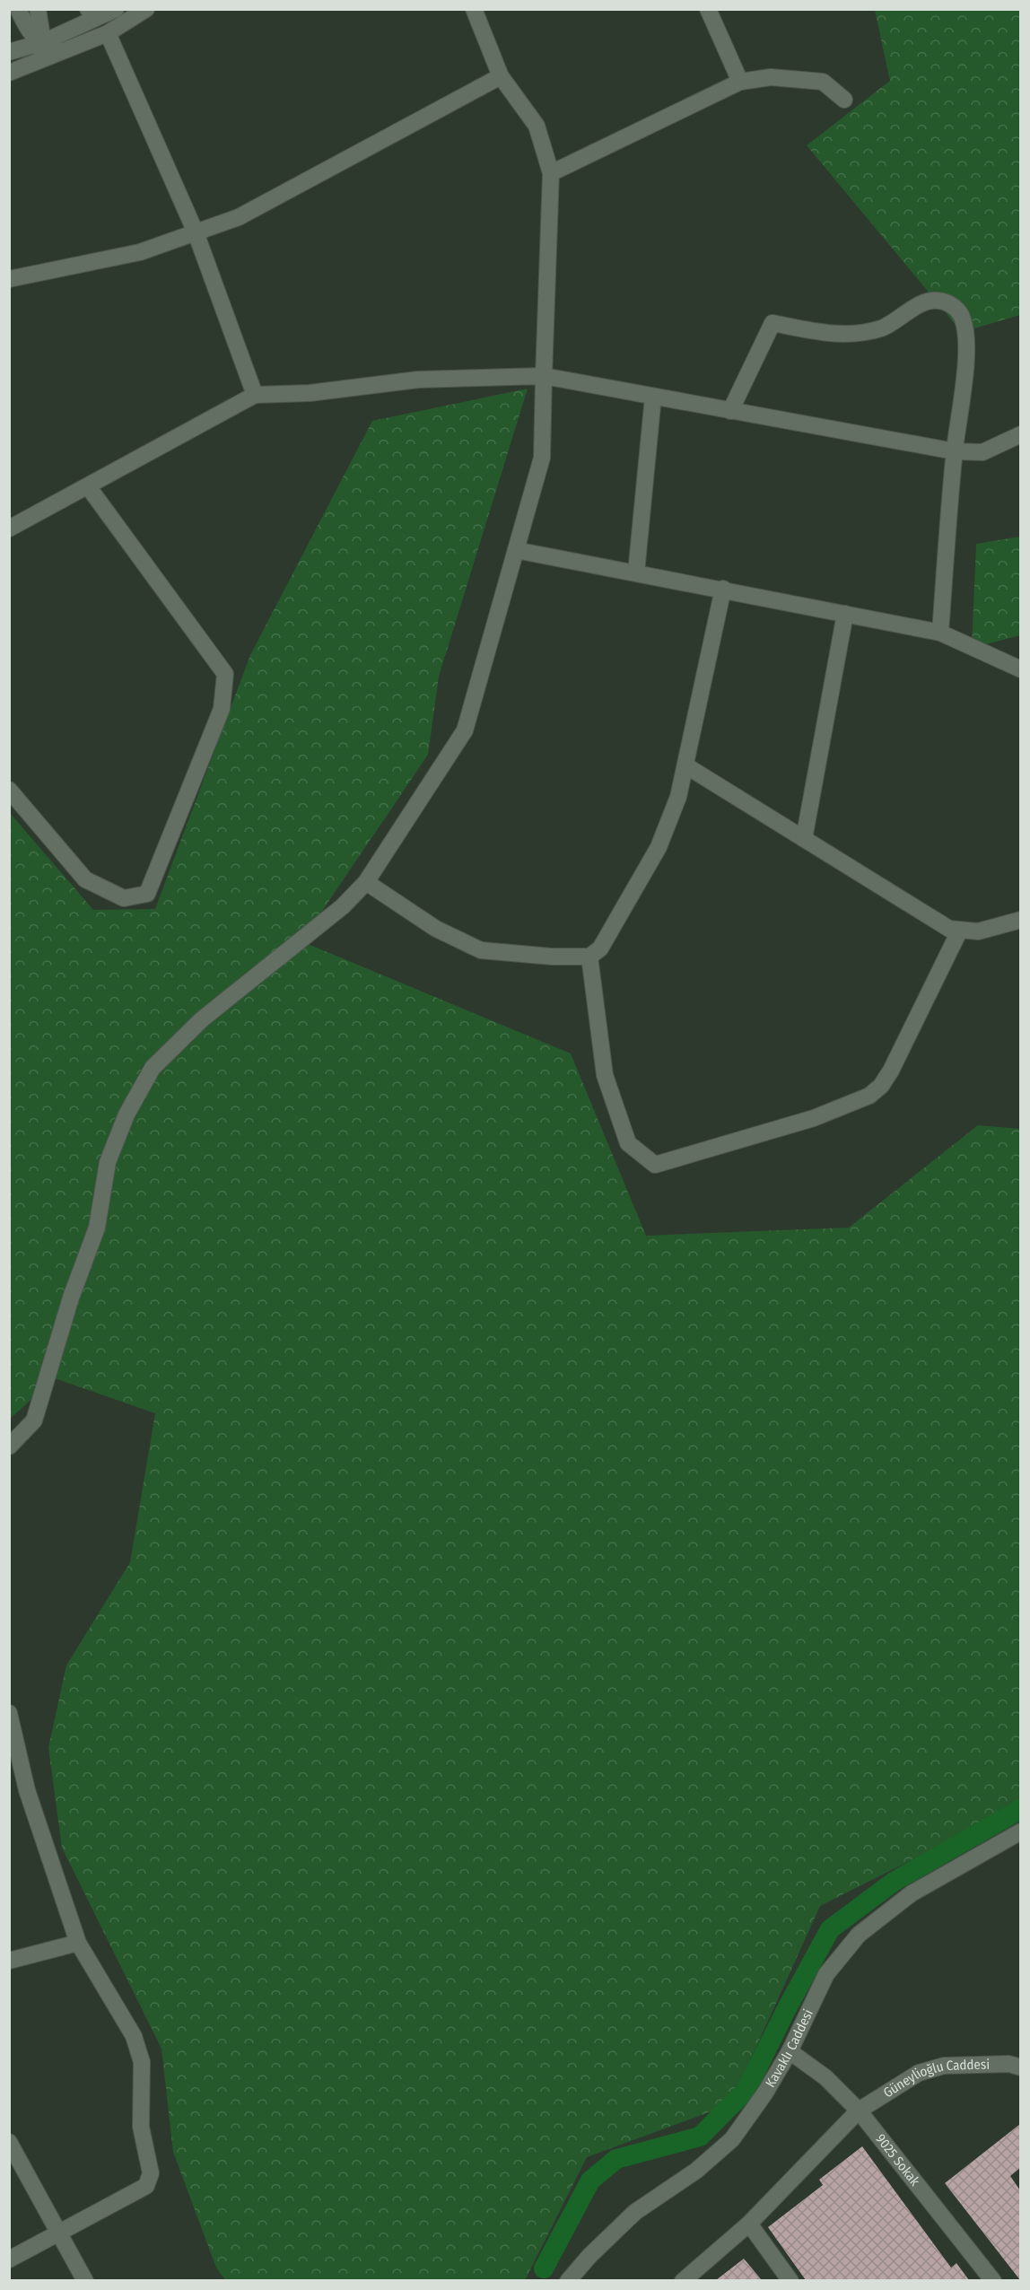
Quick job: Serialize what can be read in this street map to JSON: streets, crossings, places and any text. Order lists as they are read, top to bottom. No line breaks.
{"streets":{"street":["Kavaklı Caddesi","Güneylioğlu Caddesi","9025 Sokak"]},"crossings":[["Kavaklı Caddesi","9025 Sokak"],["Güneylioğlu Caddesi","9025 Sokak"]]}
